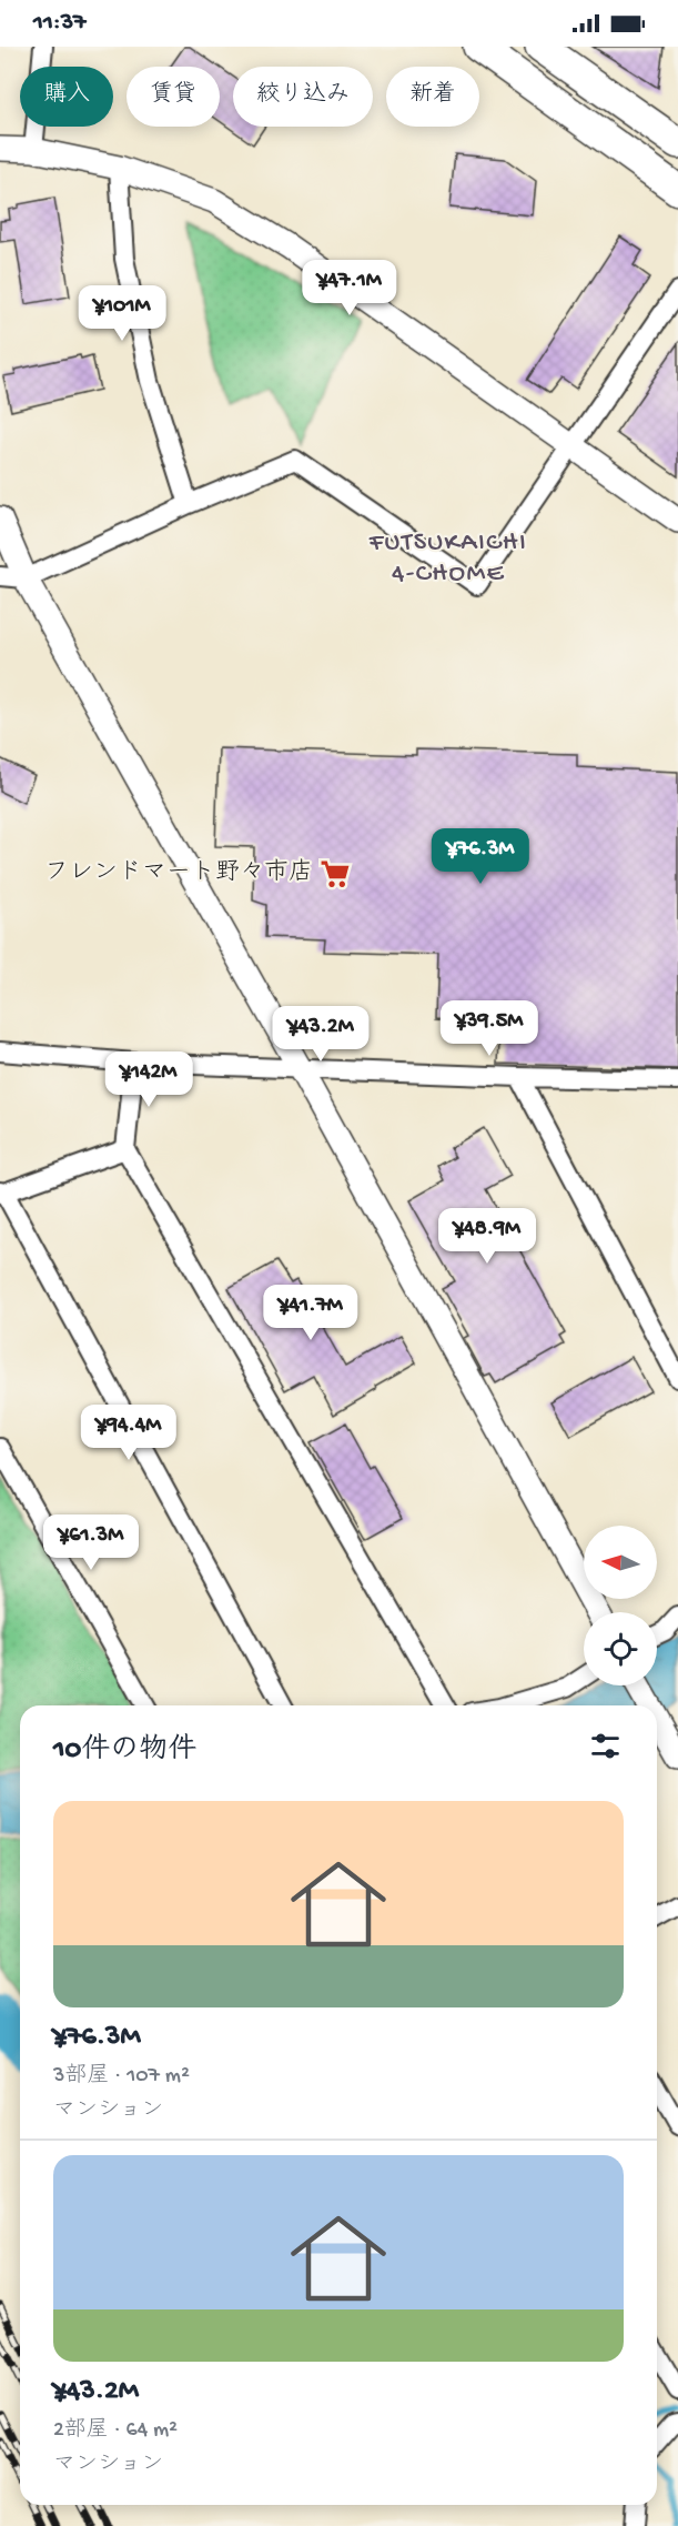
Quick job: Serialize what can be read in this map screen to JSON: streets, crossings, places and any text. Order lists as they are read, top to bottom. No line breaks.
{"districts":["FUTSUKAICHI 4-CHOME"],"places":{"supermarket":["フレンドマート野々市店"]},"north":"left","page":{"status":"11:37","chip":["購入","賃貸","絞り込み","新着"],"price":["¥47.1M","¥101M","¥76.3M","¥39.5M","¥43.2M","¥142M","¥48.9M","¥41.7M","¥94.4M","¥61.3M"],"heading":"10件の物件","list":[{"name":"¥76.3M","note":"3部屋 · 107 m² · マンション"},{"name":"¥43.2M","note":"2部屋 · 64 m² · マンション"}]}}
